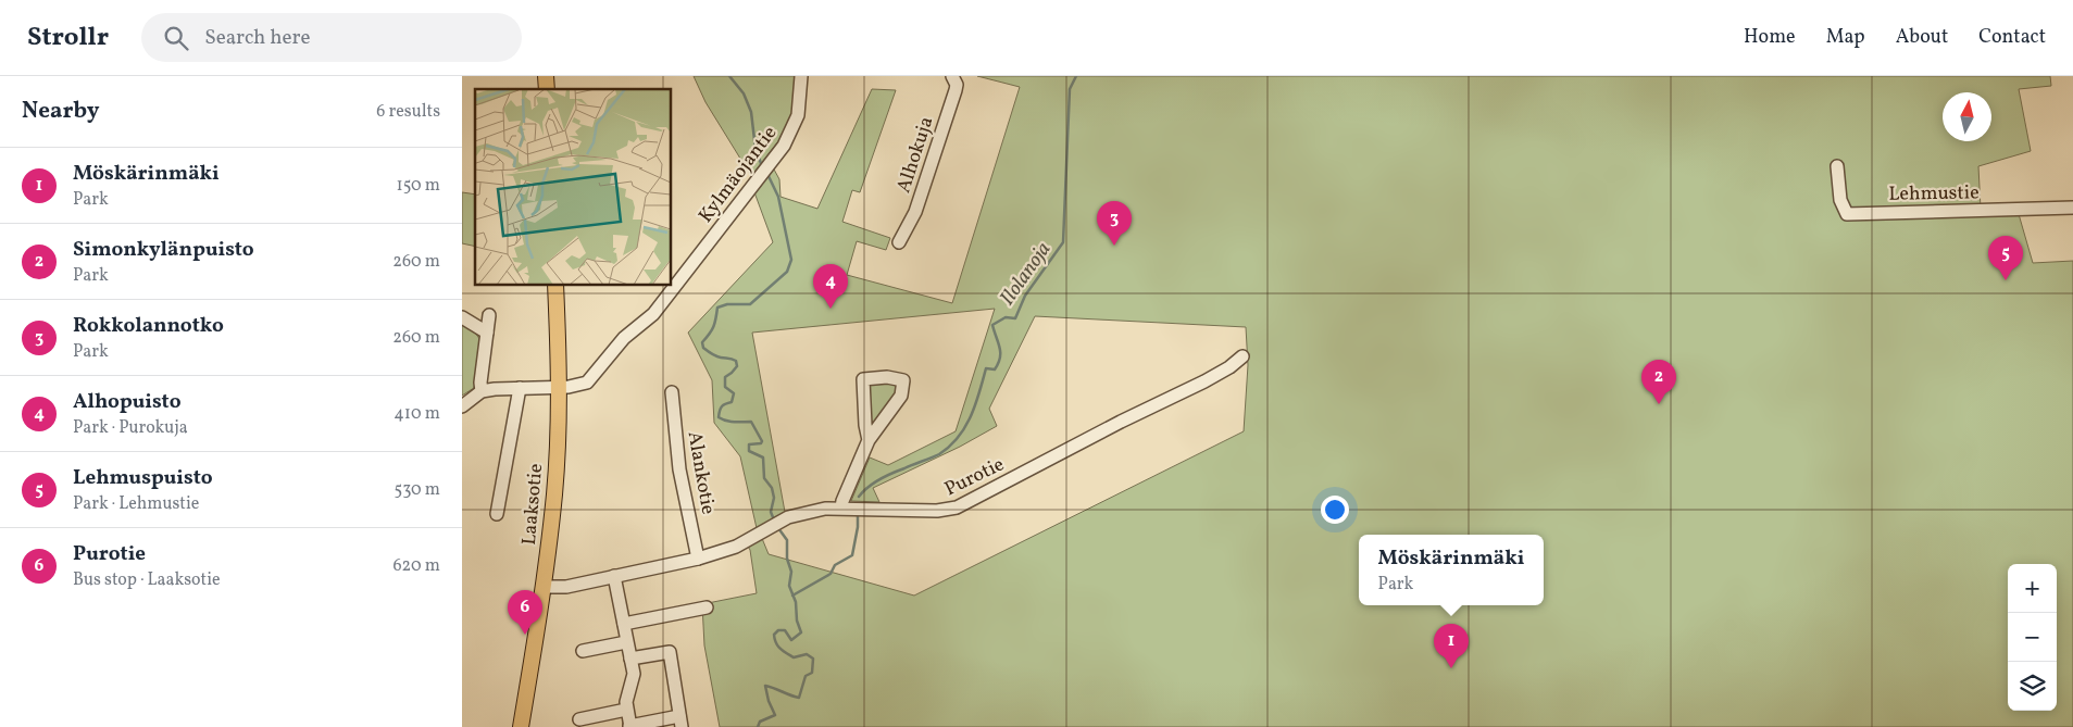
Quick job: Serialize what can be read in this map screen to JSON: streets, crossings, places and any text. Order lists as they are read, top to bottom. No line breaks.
{"streets":{"main road":["Laaksotie"],"street":["Alhokuja","Kylmäojantie","Lehmustie","Alankotie","Purotie"]},"crossings":[["Kylmäojantie","Laaksotie"],["Alankotie","Purotie"],["Purotie","Laaksotie"]],"water":["Ilolanoja"],"north":"top","page":{"header":"Strollr","search":"Search here","nav":["Home","Map","About","Contact"],"heading":["Nearby","6 results"],"list":[{"mark":"1","name":"Möskärinmäki","note":"Park","value":"150 m"},{"mark":"2","name":"Simonkylänpuisto","note":"Park","value":"260 m"},{"mark":"3","name":"Rokkolannotko","note":"Park","value":"260 m"},{"mark":"4","name":"Alhopuisto","note":"Park · Purokuja","value":"410 m"},{"mark":"5","name":"Lehmuspuisto","note":"Park · Lehmustie","value":"530 m"},{"mark":"6","name":"Purotie","note":"Bus stop · Laaksotie","value":"620 m"}],"pins":["3","5","4","2","6","1"],"popup":["Möskärinmäki","Park"],"map_buttons":["+","−"]}}
